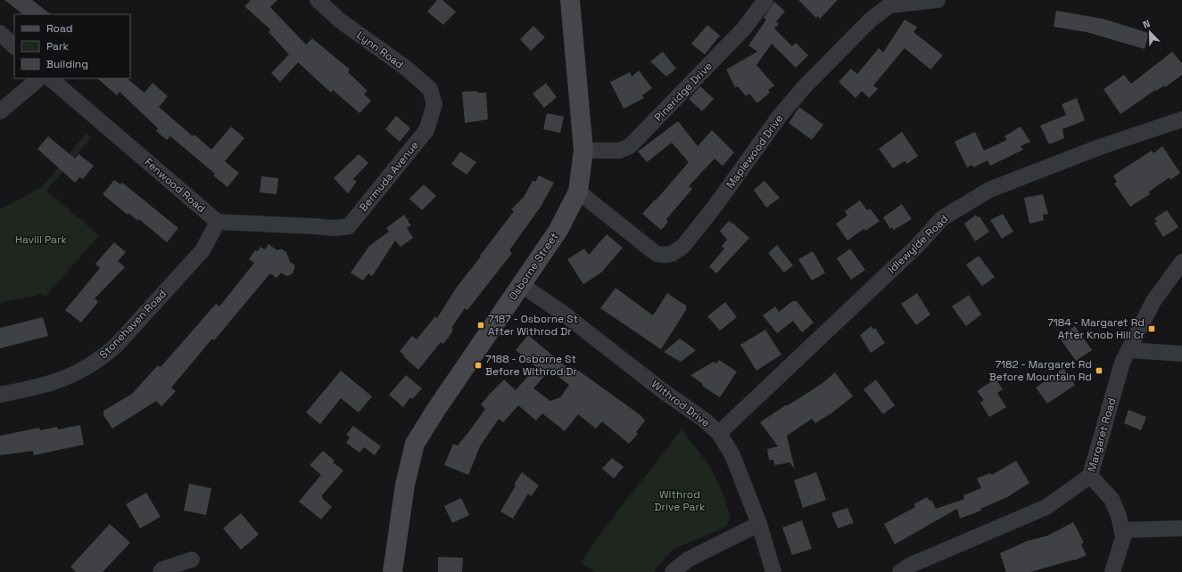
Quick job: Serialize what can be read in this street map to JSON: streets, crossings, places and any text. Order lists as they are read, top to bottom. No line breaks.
{"streets":{"street":["Lynn Road","Pineridge Drive","Maplewood Drive","Bermuda Avenue","Fenwood Road","Idlewylde Road","Osborne Street","Stonehaven Road","Withrod Drive","Margaret Road"]},"crossings":[["Lynn Road","Bermuda Avenue"],["Pineridge Drive","Osborne Street"],["Maplewood Drive","Osborne Street"],["Bermuda Avenue","Fenwood Road"],["Bermuda Avenue","Stonehaven Road"],["Fenwood Road","Stonehaven Road"],["Idlewylde Road","Withrod Drive"],["Osborne Street","Withrod Drive"]],"parks":["Havill Park","Withrod Drive Park"],"places":{"transit":["7187 - Osborne St After Withrod Dr","7184 - Margaret Rd After Knob Hill Cr","7188 - Osborne St Before Withrod Dr","7182 - Margaret Rd Before Mountain Rd"]},"legend":["Road","Park","Building"],"north":"top left"}
